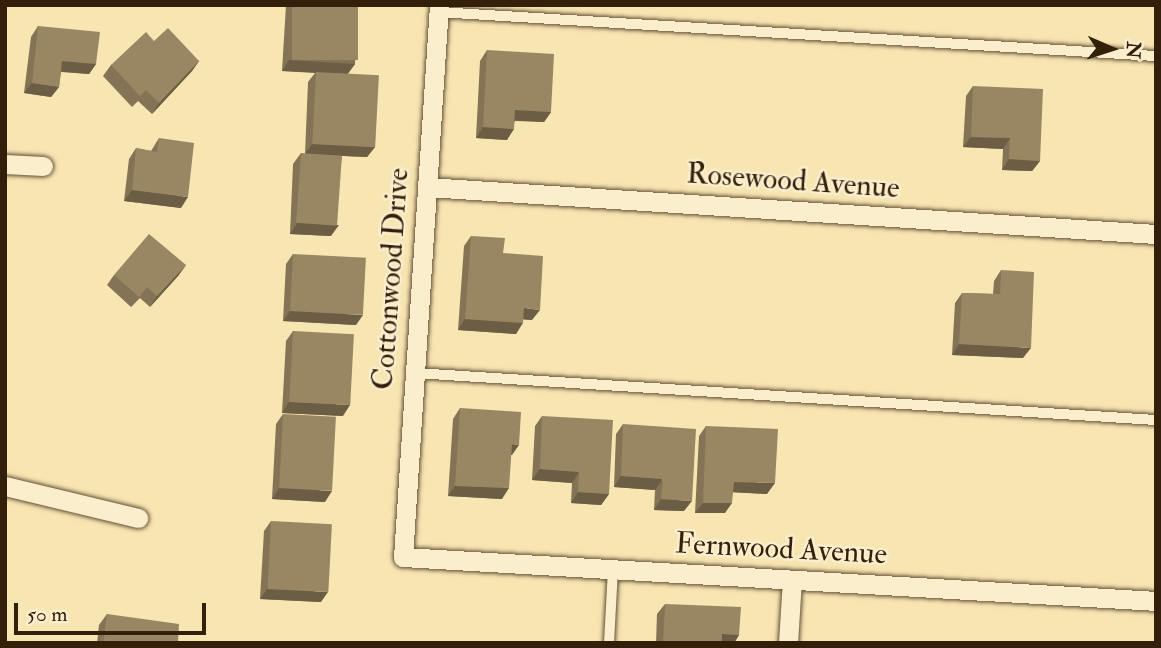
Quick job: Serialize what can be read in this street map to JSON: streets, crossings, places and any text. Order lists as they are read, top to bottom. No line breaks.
{"streets":{"street":["Rosewood Avenue","Cottonwood Drive","Fernwood Avenue"]},"crossings":[["Rosewood Avenue","Cottonwood Drive"],["Cottonwood Drive","Fernwood Avenue"]],"scale_bar":"50 m","north":"right"}
